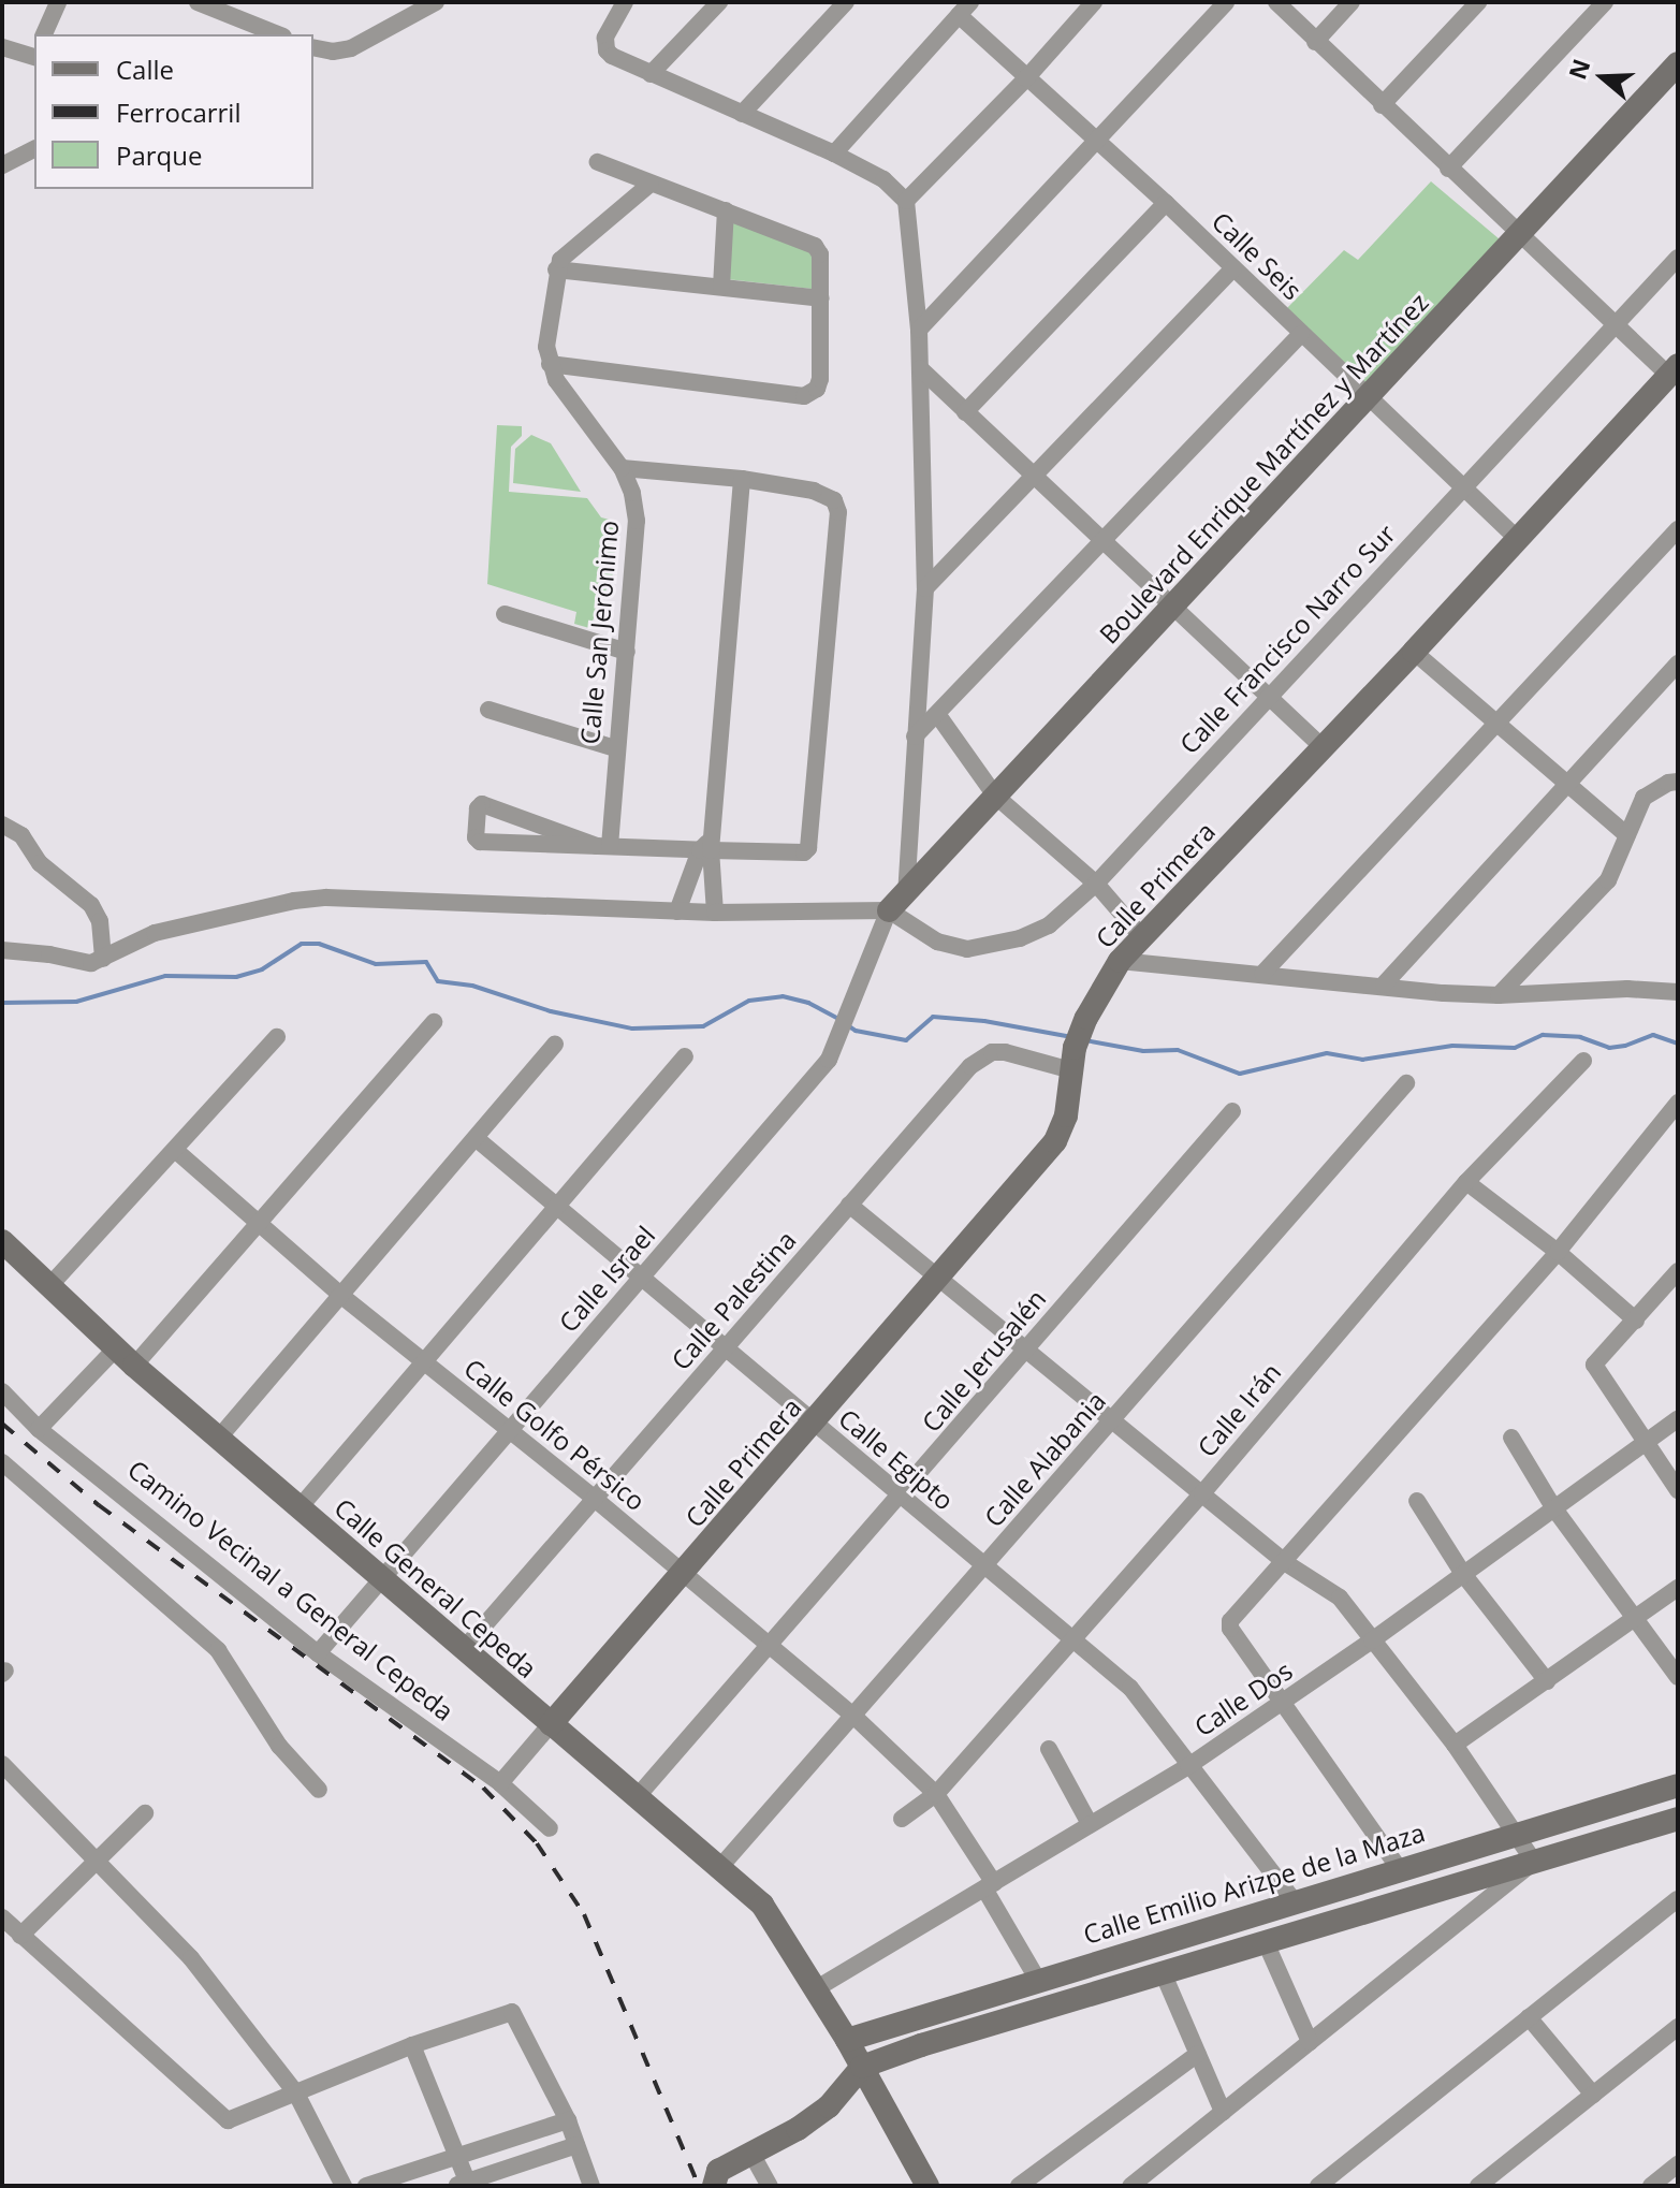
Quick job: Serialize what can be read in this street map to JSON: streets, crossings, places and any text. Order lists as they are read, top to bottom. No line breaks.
{"streets":{"street":["Calle Seis","Boulevard Enrique Martínez y Martínez","Calle San Jerónimo","Calle Francisco Narro Sur","Calle Primera","Calle Israel","Calle Palestina","Calle Jerusalén","Calle Irán","Calle Golfo Pérsico","Calle Egipto","Calle Alabania","Calle General Cepeda","Camino Vecinal a General Cepeda","Calle Dos","Calle Emilio Arizpe de la Maza"]},"crossings":[["Calle Seis","Boulevard Enrique Martínez y Martínez"],["Calle Seis","Calle Francisco Narro Sur"],["Calle Seis","Calle Primera"],["Boulevard Enrique Martínez y Martínez","Calle Francisco Narro Sur"],["Boulevard Enrique Martínez y Martínez","Calle Israel"],["Calle Francisco Narro Sur","Calle Israel"],["Calle Primera","Calle Palestina"],["Calle Primera","Calle Golfo Pérsico"],["Calle Primera","Calle Egipto"],["Calle Primera","Calle General Cepeda"],["Calle Israel","Calle Golfo Pérsico"],["Calle Israel","Calle Egipto"],["Calle Israel","Calle General Cepeda"],["Calle Israel","Camino Vecinal a General Cepeda"],["Calle Palestina","Calle Golfo Pérsico"],["Calle Palestina","Calle Egipto"],["Calle Palestina","Calle General Cepeda"],["Calle Jerusalén","Calle Golfo Pérsico"],["Calle Jerusalén","Calle Egipto"],["Calle Jerusalén","Calle General Cepeda"],["Calle Irán","Calle Golfo Pérsico"],["Calle Irán","Calle Egipto"],["Calle Golfo Pérsico","Calle Alabania"],["Calle Golfo Pérsico","Calle Dos"],["Calle Golfo Pérsico","Calle Emilio Arizpe de la Maza"],["Calle Egipto","Calle Alabania"],["Calle Egipto","Calle Dos"],["Calle Egipto","Calle Emilio Arizpe de la Maza"],["Calle Alabania","Calle General Cepeda"],["Calle General Cepeda","Calle Dos"]],"legend":["Calle","Ferrocarril","Parque"],"north":"left"}
